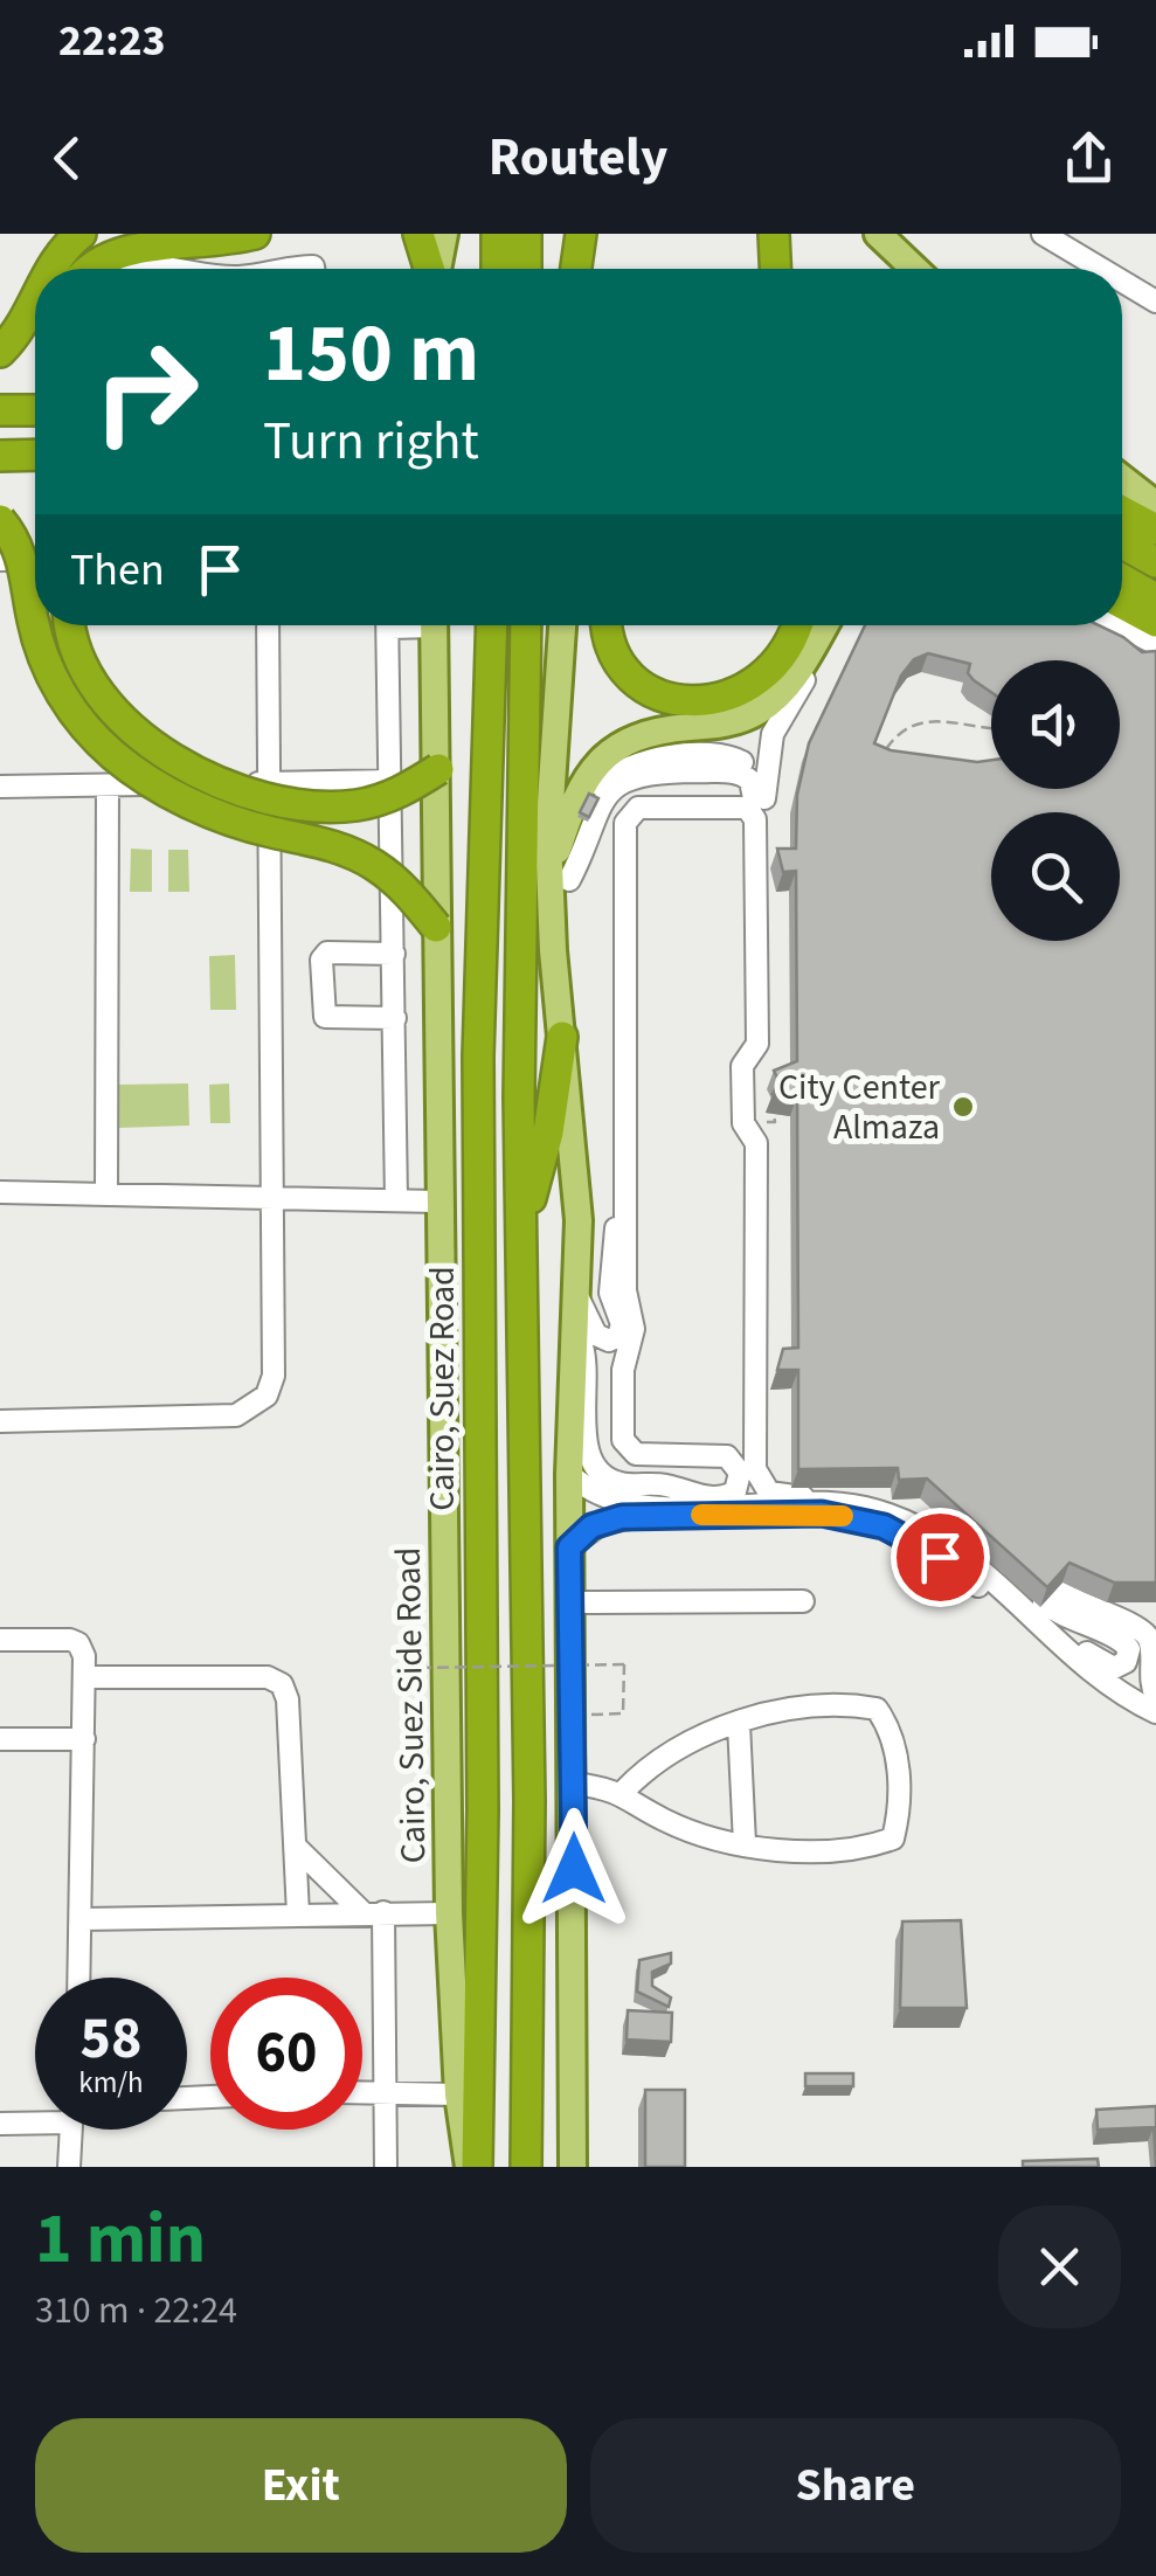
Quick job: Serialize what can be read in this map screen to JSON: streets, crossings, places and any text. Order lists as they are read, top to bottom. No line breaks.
{"streets":{"highway":["Cairo, Suez Road"],"main road":["Cairo, Suez Side Road"]},"crossings":[["Cairo, Suez Road","Cairo, Suez Side Road"]],"places":["City Center Almaza"],"page":{"status":"22:23","header":"Routely","turn":["150 m","Turn right"],"then":"Then","speed":"58 km/h","limit":"60","heading":["1 min","310 m · 22:24"],"buttons":["Exit","Share"]}}
